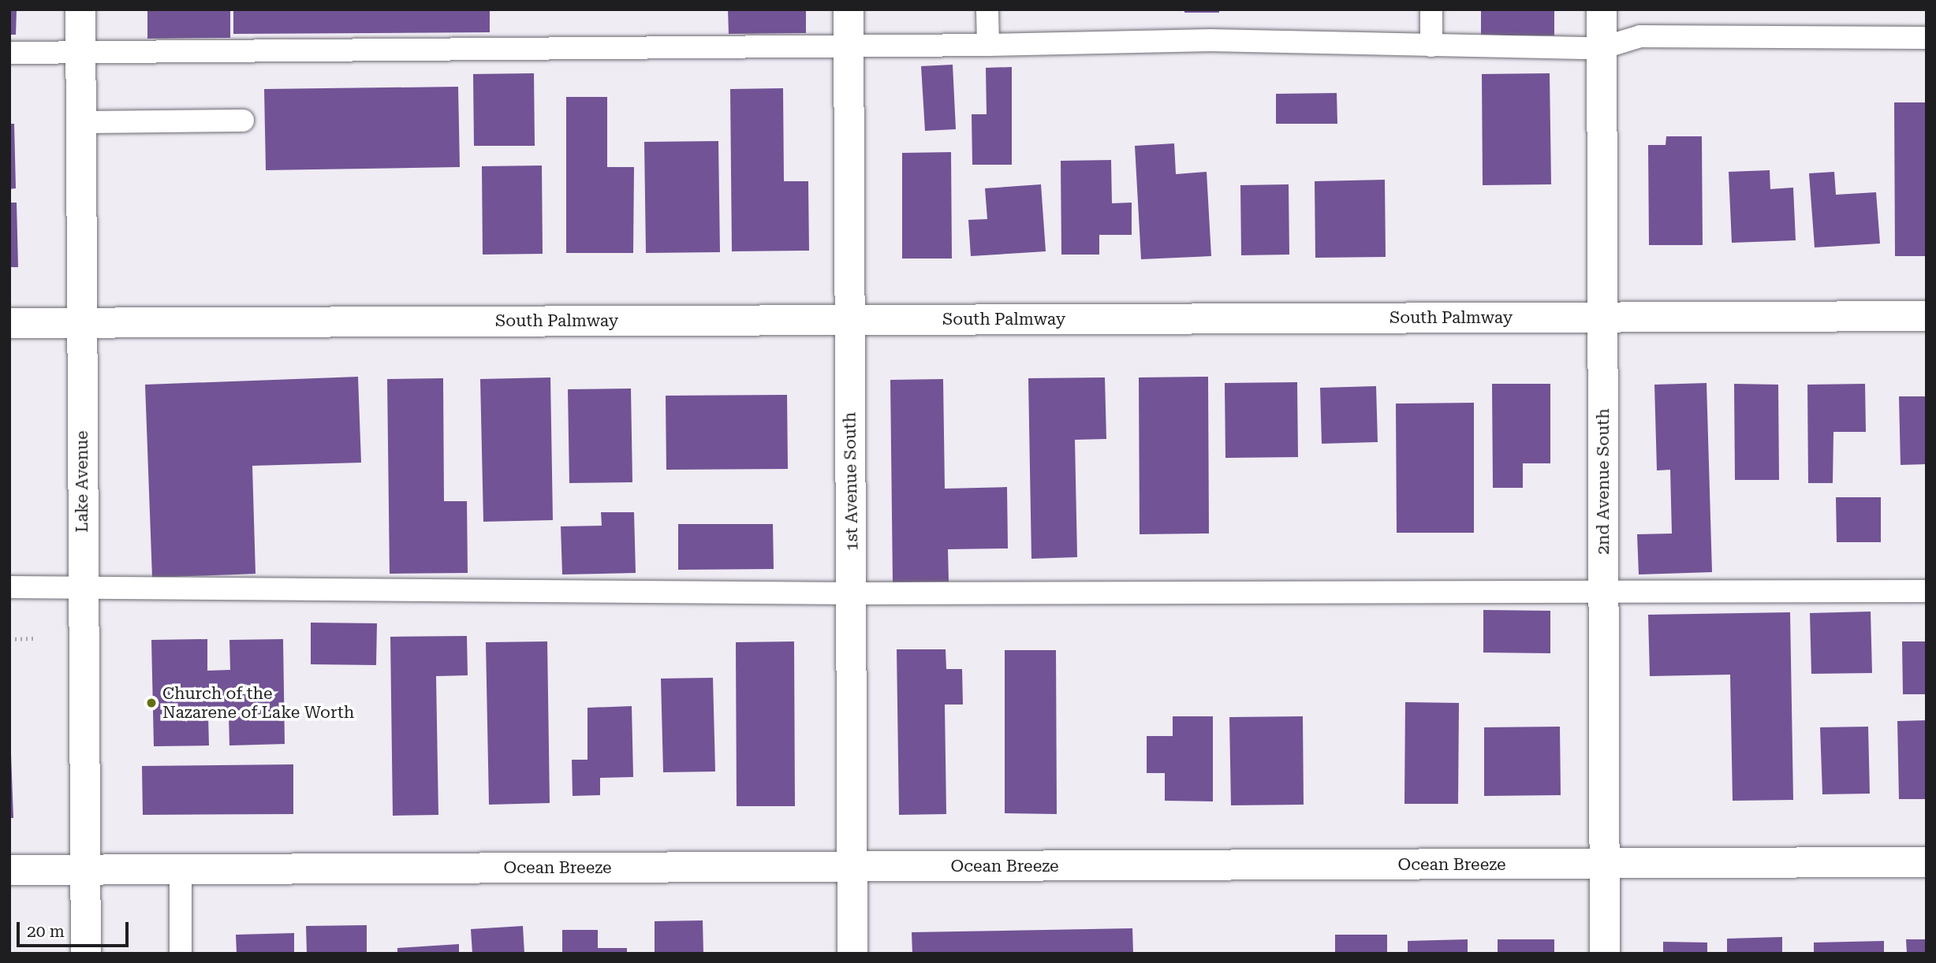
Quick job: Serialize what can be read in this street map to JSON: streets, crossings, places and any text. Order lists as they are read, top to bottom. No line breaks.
{"streets":{"street":["South Palmway","Lake Avenue","1st Avenue South","2nd Avenue South","Ocean Breeze"]},"crossings":[["South Palmway","Lake Avenue"],["South Palmway","1st Avenue South"],["South Palmway","2nd Avenue South"],["Lake Avenue","Ocean Breeze"],["1st Avenue South","Ocean Breeze"],["2nd Avenue South","Ocean Breeze"]],"places":["Church of the Nazarene of Lake Worth"],"scale_bar":"20 m"}
